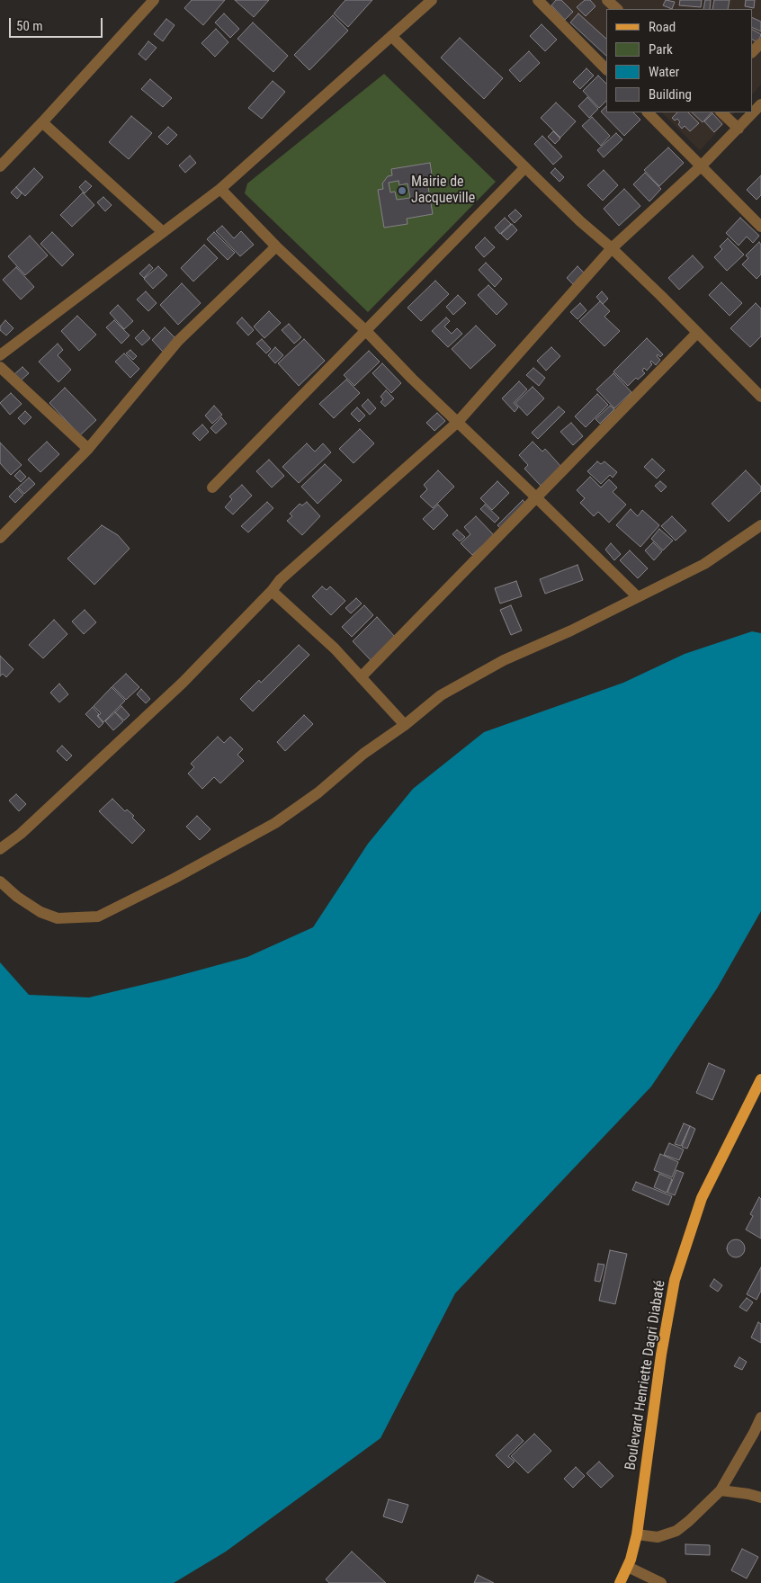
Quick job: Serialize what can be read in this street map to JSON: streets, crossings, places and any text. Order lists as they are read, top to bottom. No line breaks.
{"streets":{"main road":["Boulevard Henriette Dagri Diabaté"]},"places":["Mairie de Jacqueville"],"legend":["Road","Park","Water","Building"],"scale_bar":"50 m"}
